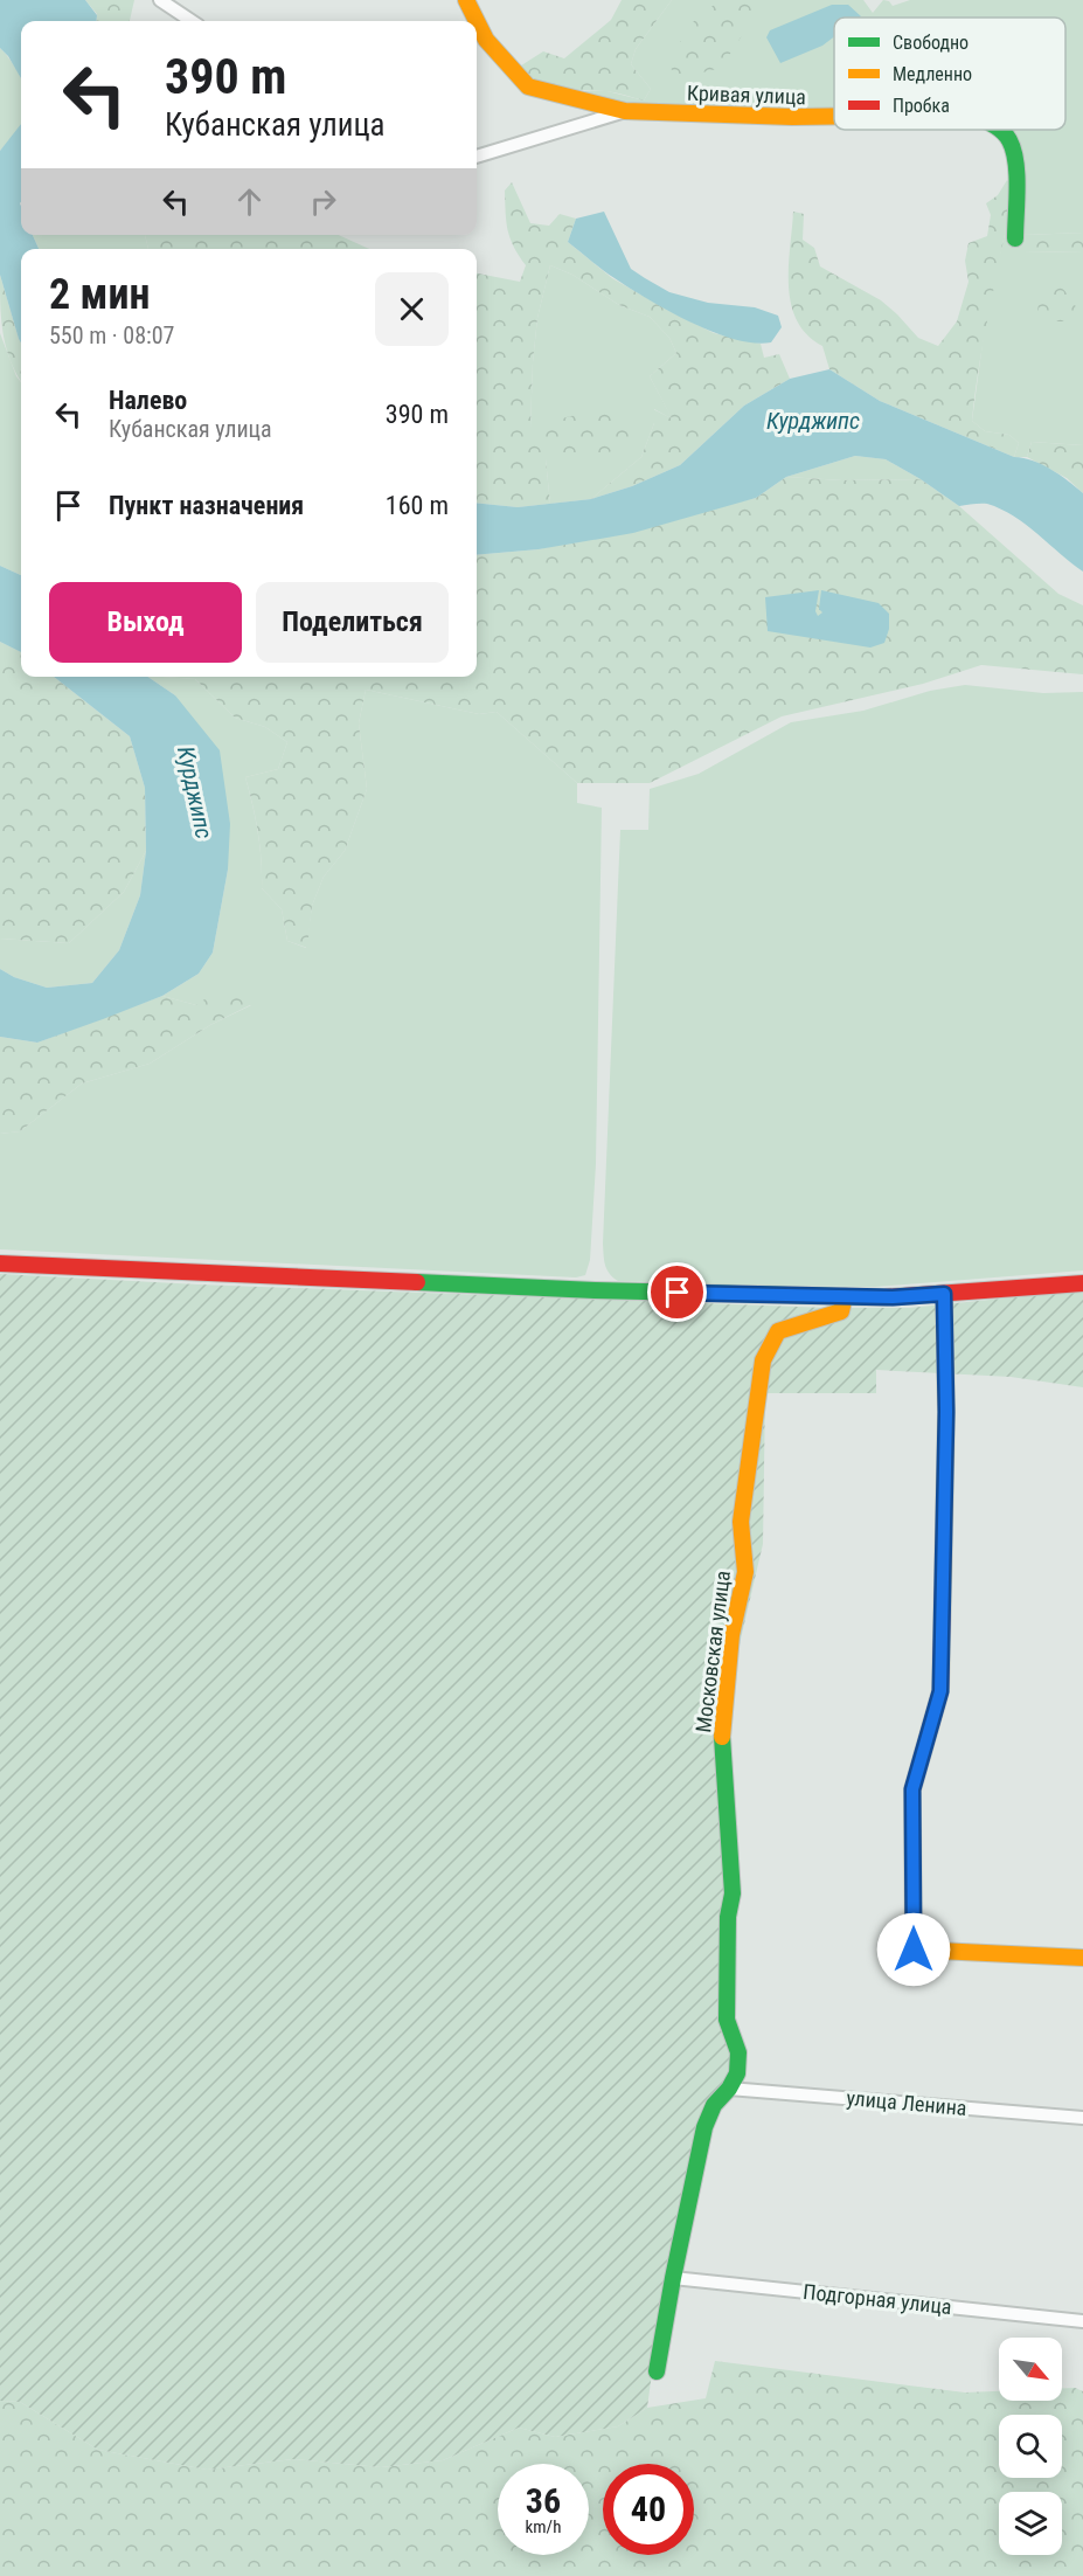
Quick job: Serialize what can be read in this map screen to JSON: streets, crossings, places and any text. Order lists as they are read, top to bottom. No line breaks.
{"streets":{"street":["Кривая улица","Московская улица","улица Ленина","Подгорная улица"]},"crossings":[["Московская улица","улица Ленина"]],"water":["Курджипс"],"legend":["Свободно","Медленно","Пробка"],"north":"bottom right","page":{"turn":["390 m","Кубанская улица"],"heading":["2 мин","550 m · 08:07"],"list":[{"name":"Налево","note":"Кубанская улица","value":"390 m"},{"name":"Пункт назначения","value":"160 m"}],"buttons":["Выход","Поделиться"],"speed":"36 km/h","limit":"40"}}
